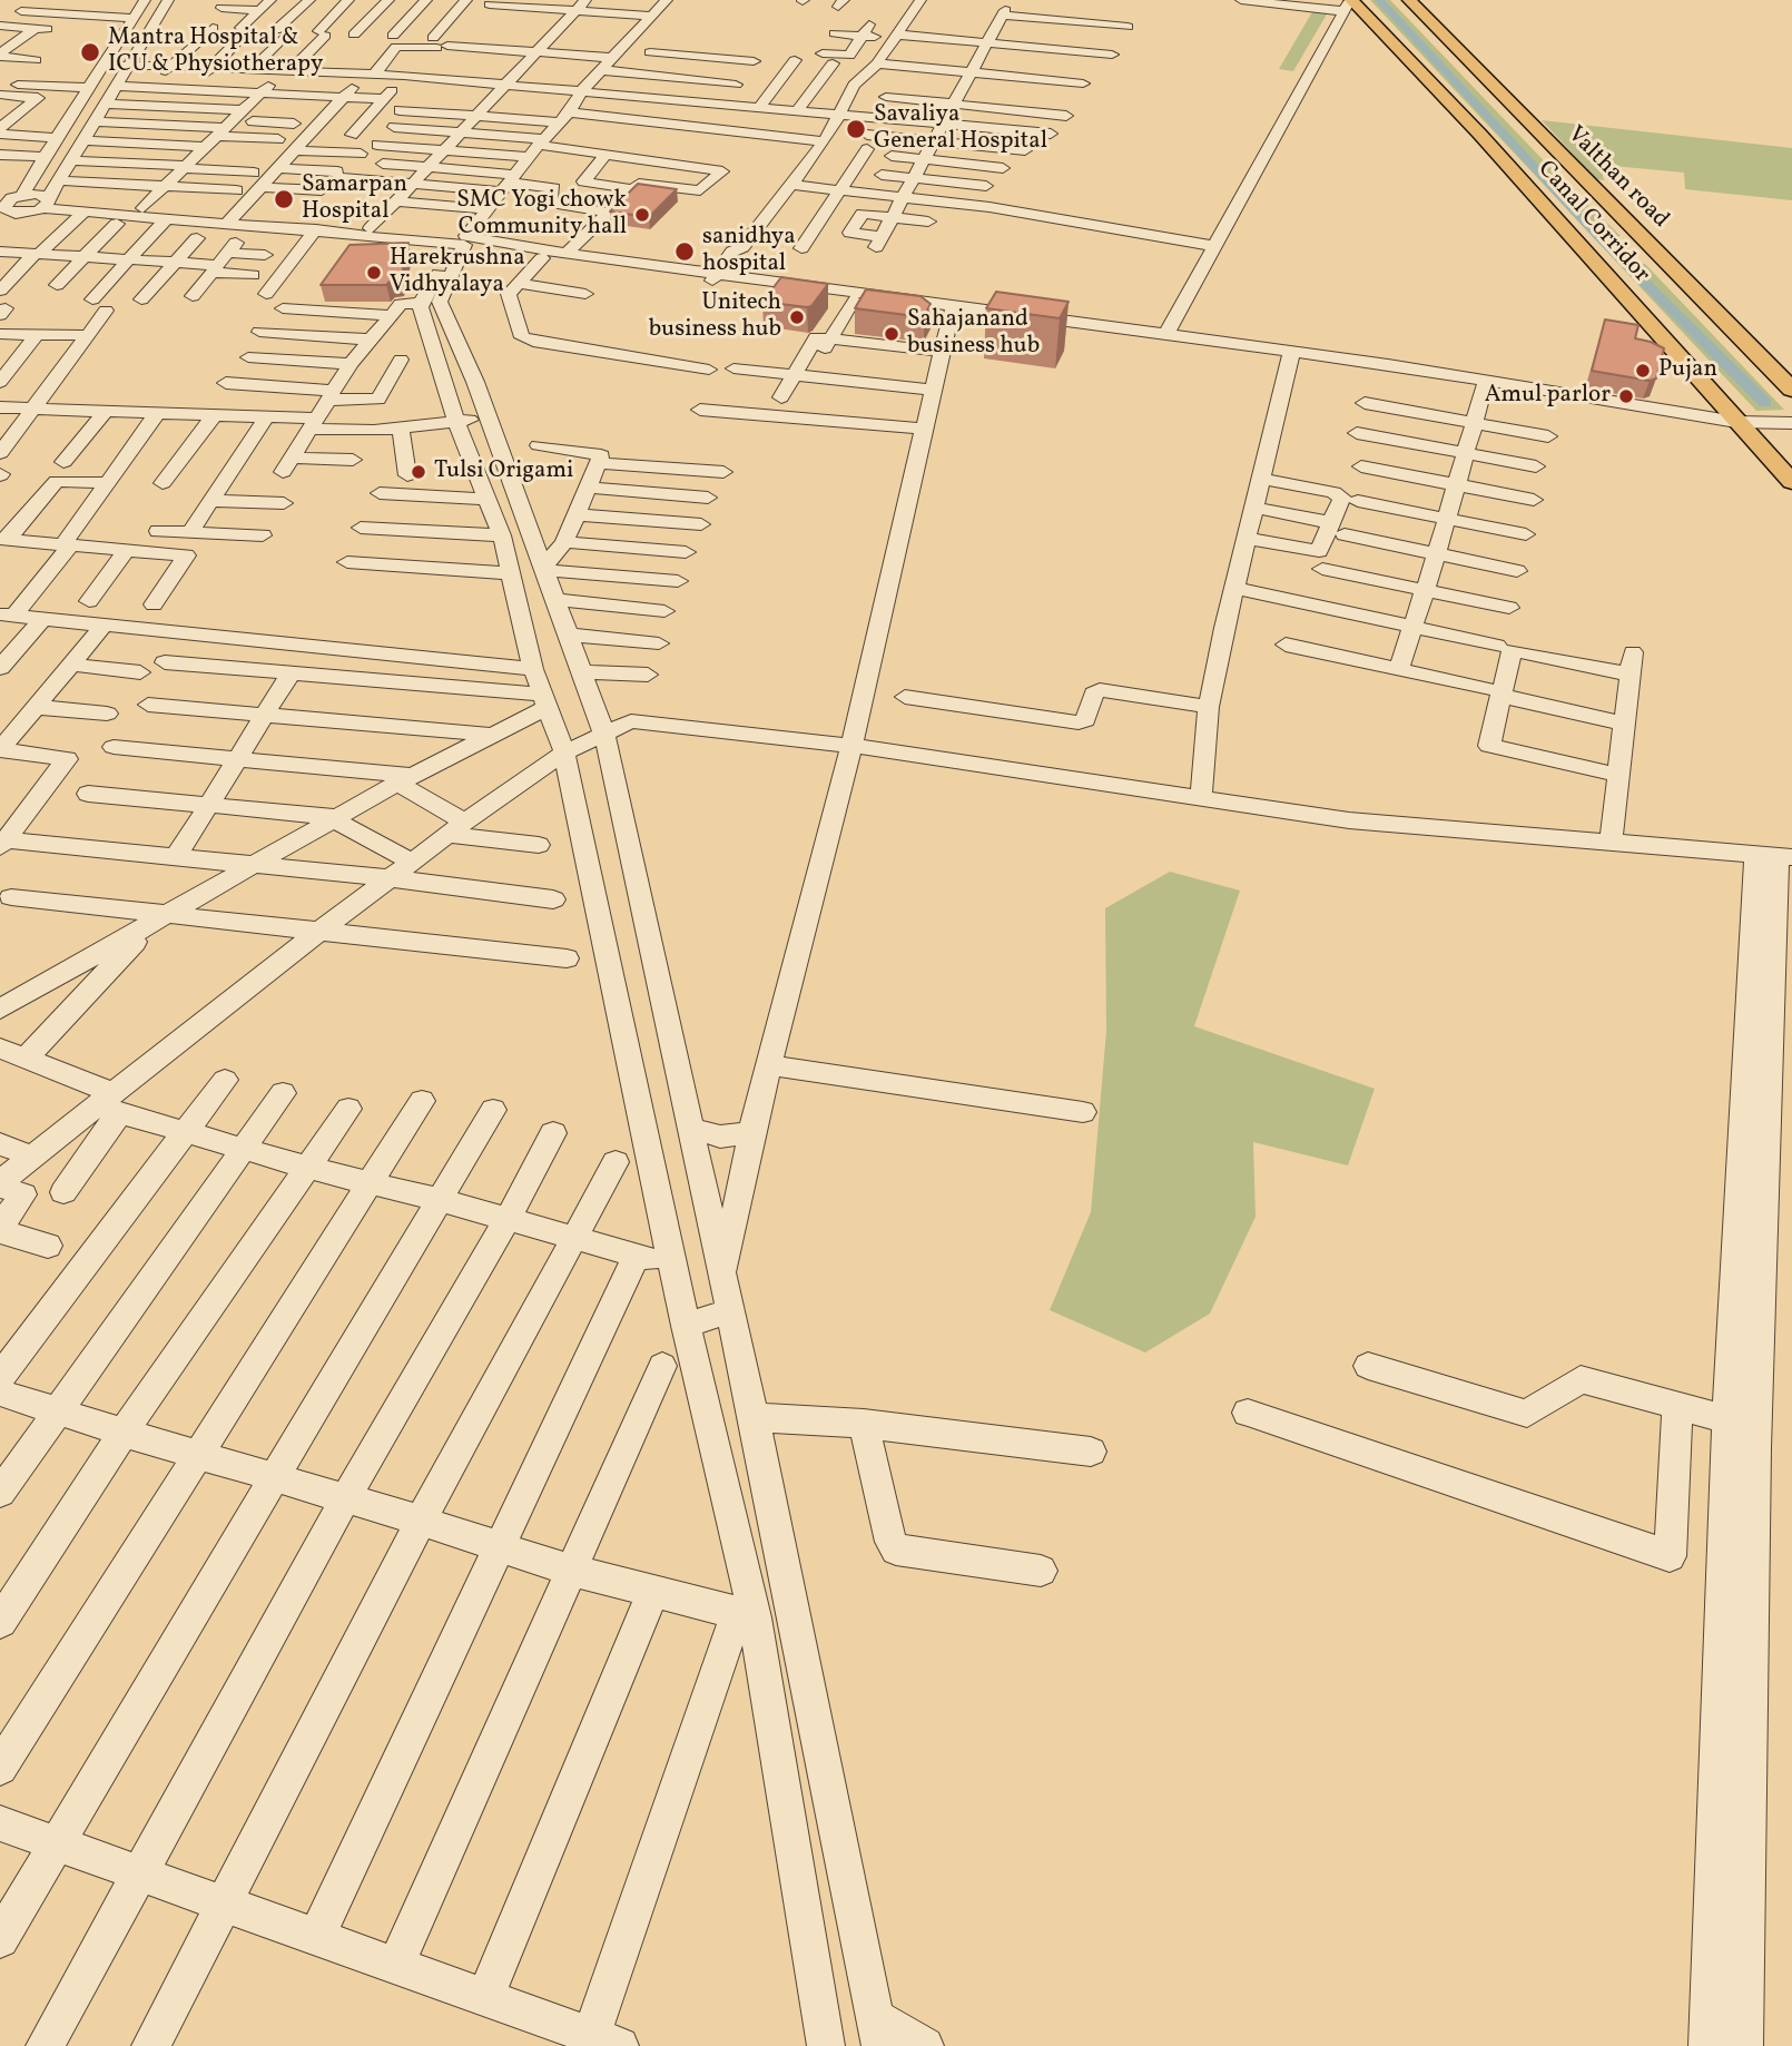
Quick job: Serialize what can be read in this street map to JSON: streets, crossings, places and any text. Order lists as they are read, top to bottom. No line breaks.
{"streets":{"main road":["Valthan road","Canal Corridor"]},"places":["Mantra Hospital & ICU & Physiotherapy","Savaliya General Hospital","Samarpan Hospital","SMC Yogi chowk Community hall","sanidhya hospital","Harekrushna Vidhyalaya","Unitech business hub","Sahajanand business hub","Pujan","Amul parlor","Tulsi Origami"]}
